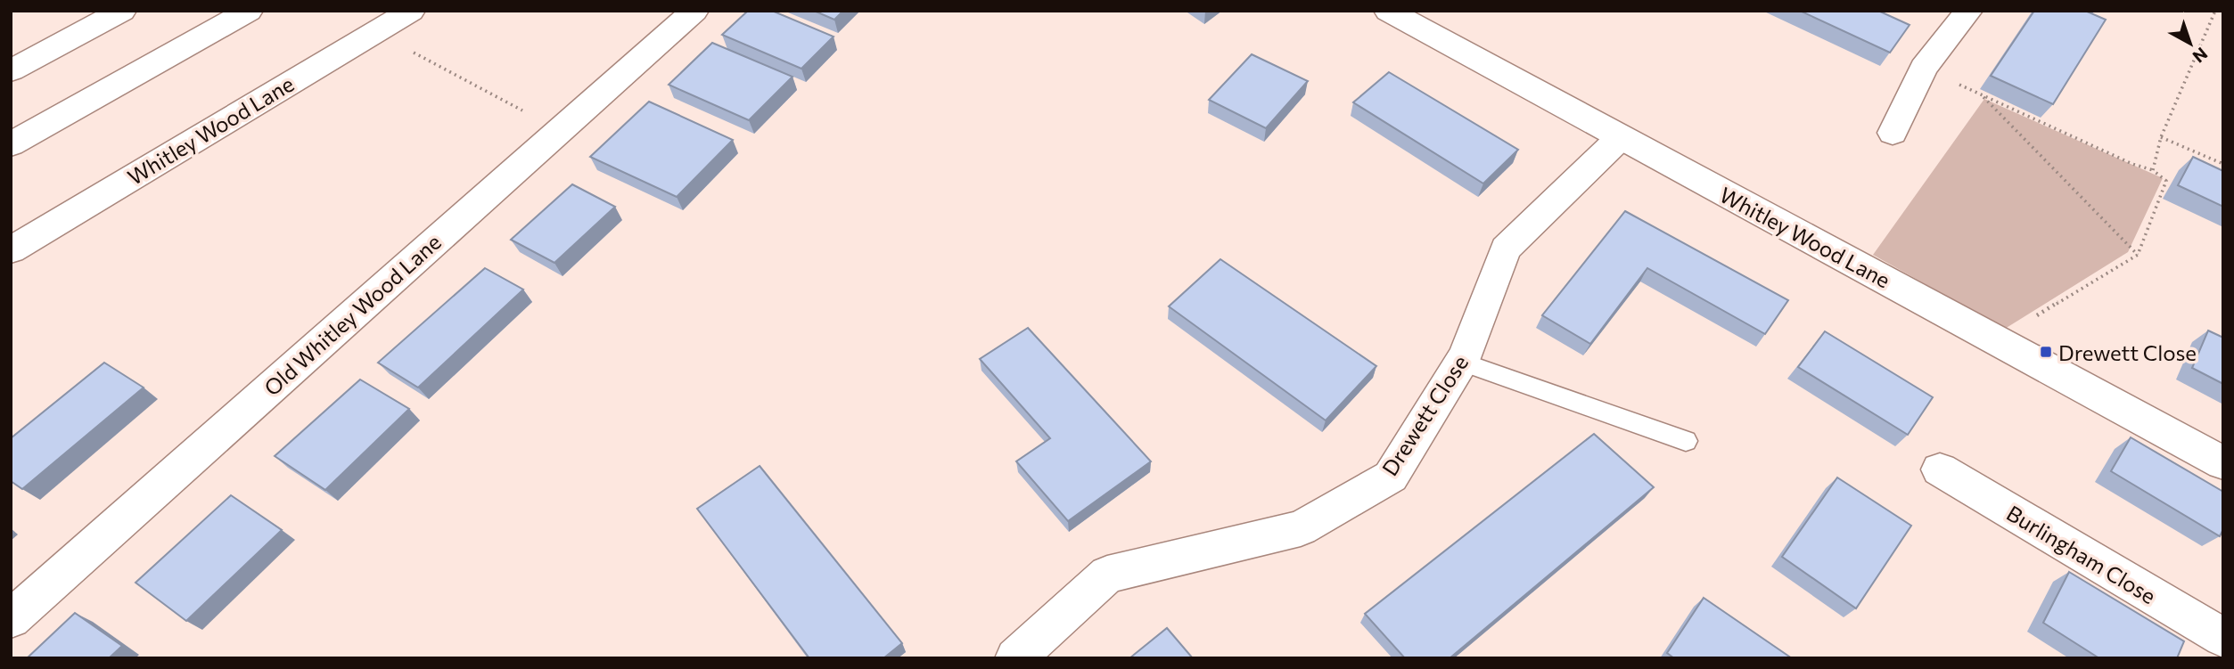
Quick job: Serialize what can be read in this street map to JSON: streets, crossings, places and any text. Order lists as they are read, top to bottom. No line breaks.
{"streets":{"main road":["Whitley Wood Lane","Old Whitley Wood Lane","Drewett Close","Burlingham Close"]},"crossings":[["Whitley Wood Lane","Drewett Close"]],"places":{"transit":["Drewett Close"]},"north":"bottom right"}
